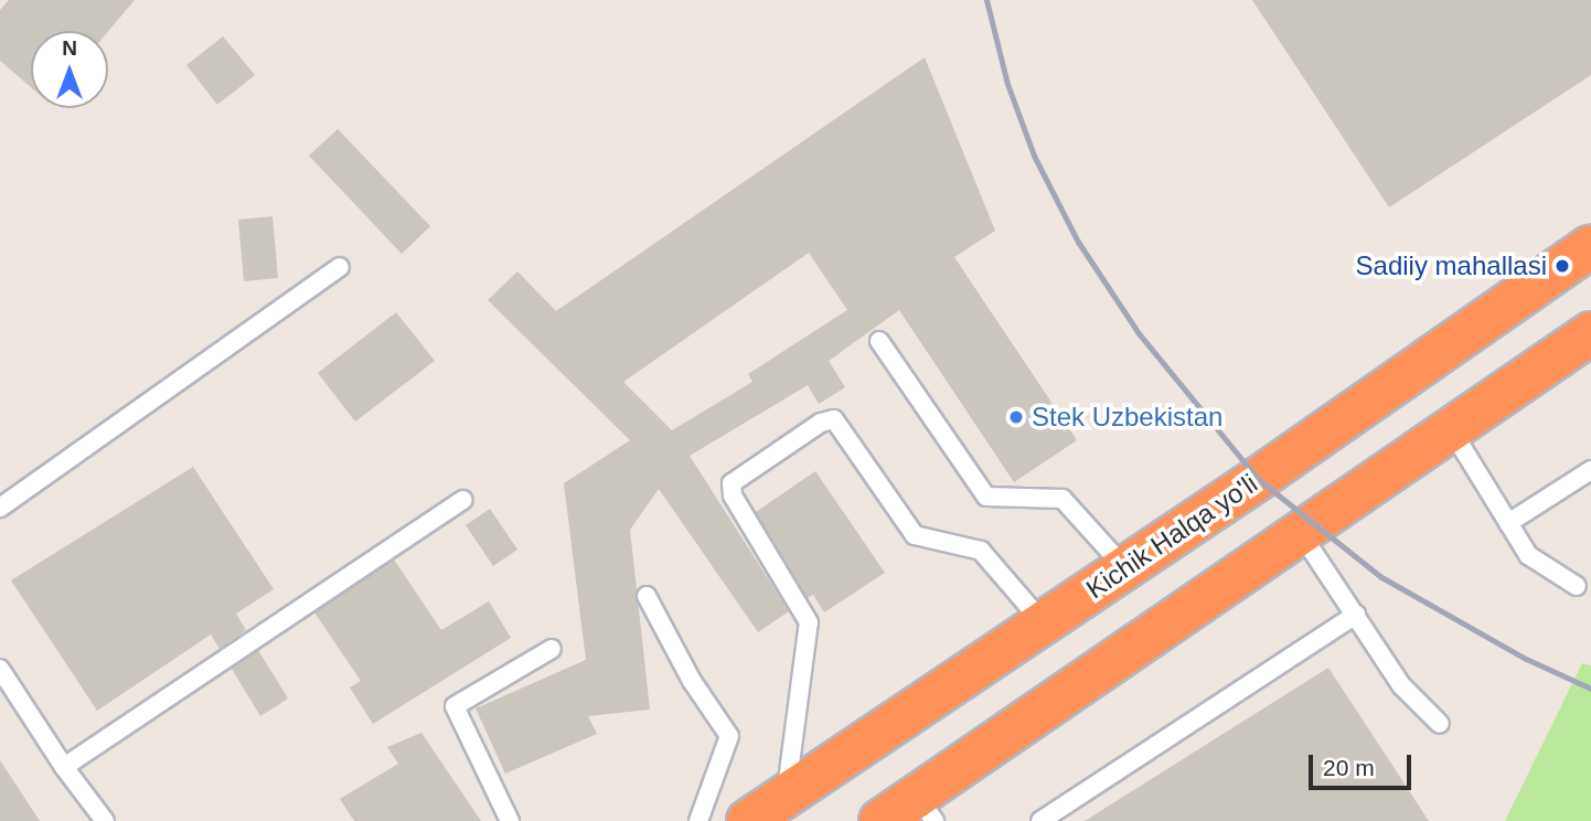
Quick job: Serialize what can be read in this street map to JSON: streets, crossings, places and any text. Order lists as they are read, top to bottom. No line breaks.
{"streets":{"highway":["Kichik Halqa yo'li"]},"places":["Sadiiy mahallasi","Stek Uzbekistan"],"scale_bar":"20 m","north":"top"}
